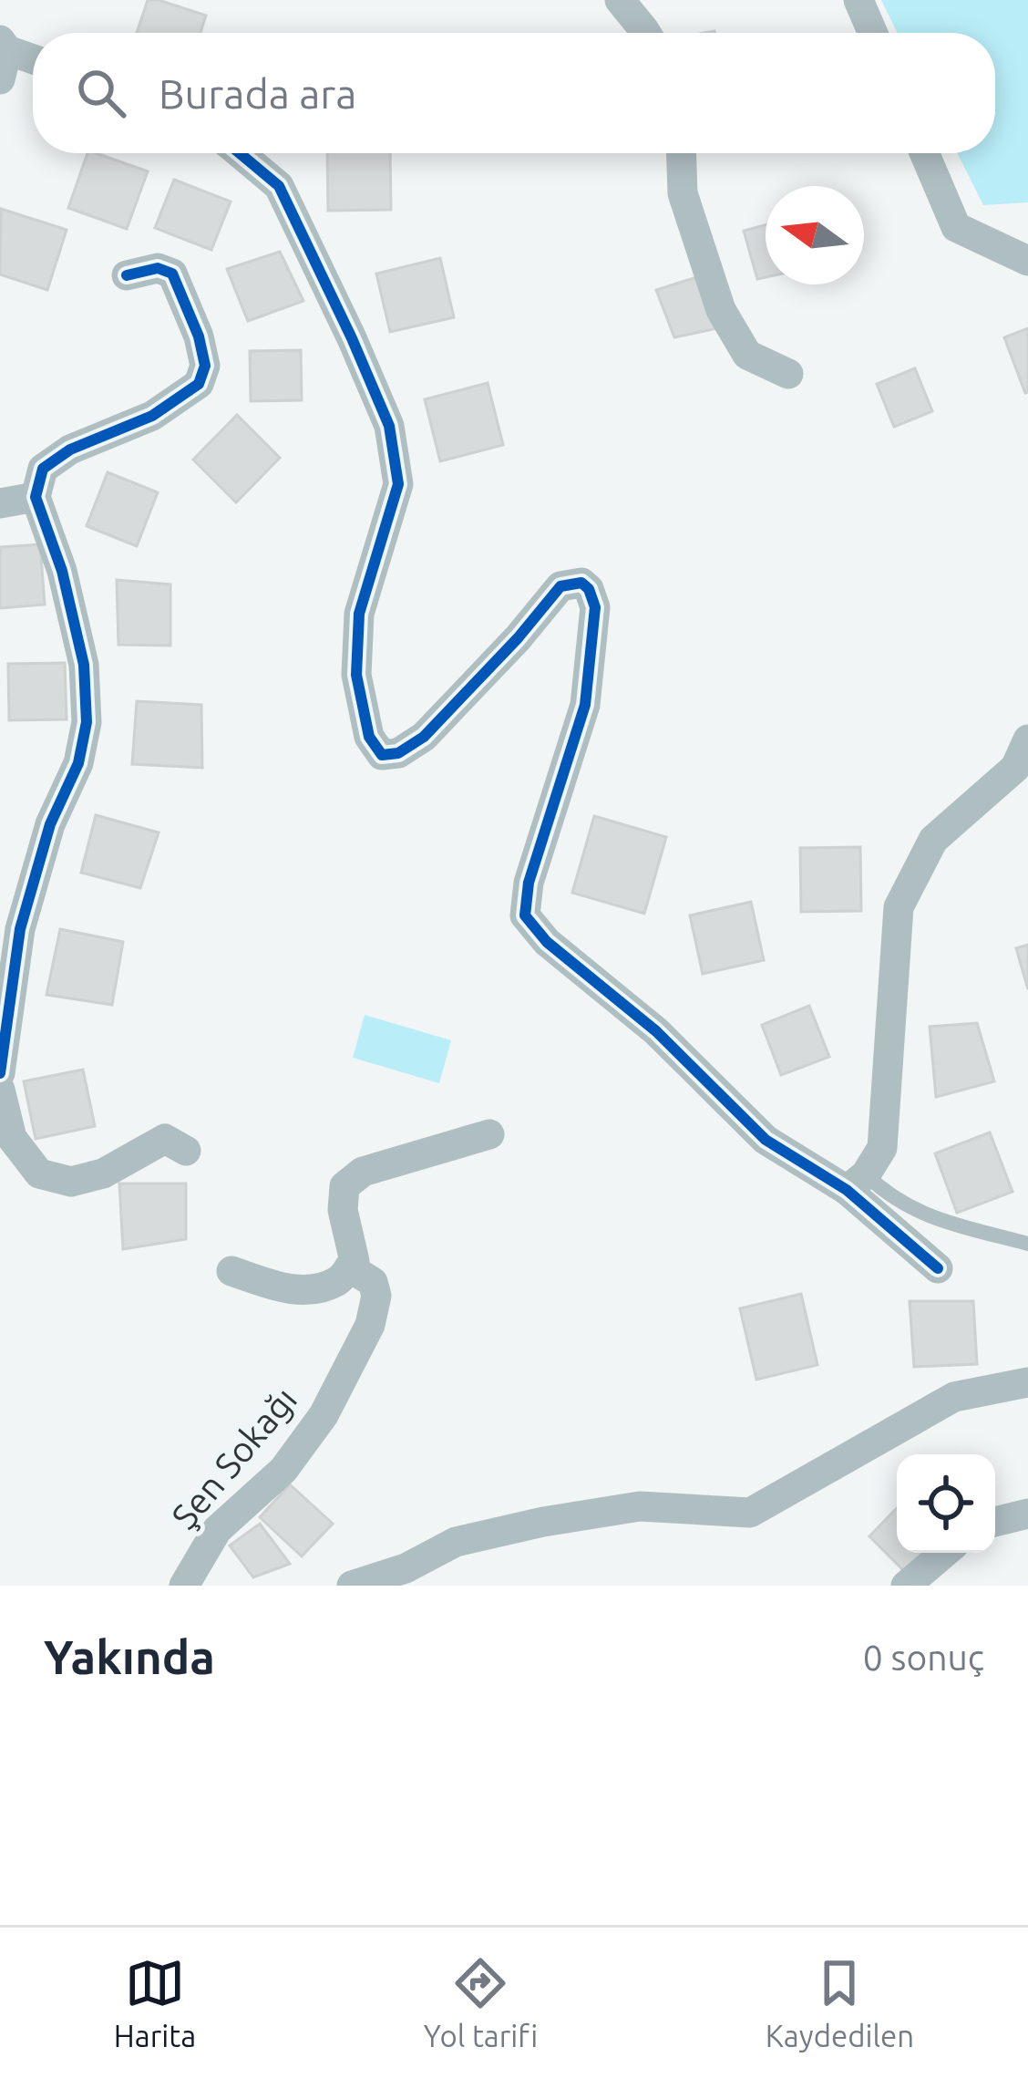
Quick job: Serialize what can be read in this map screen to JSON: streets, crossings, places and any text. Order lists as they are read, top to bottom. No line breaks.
{"streets":{"street":["Şen Sokağı"]},"north":"left","page":{"search":"Burada ara","heading":["Yakında","0 sonuç"],"nav":["Harita","Yol tarifi","Kaydedilen"]}}
